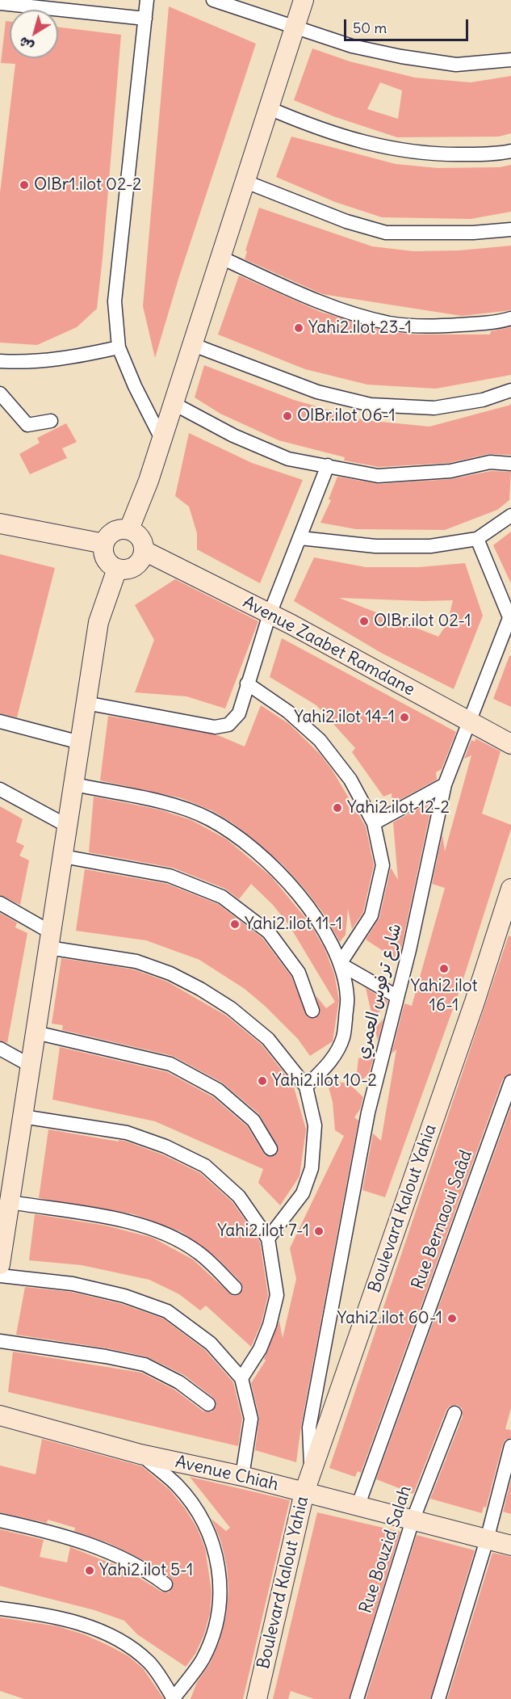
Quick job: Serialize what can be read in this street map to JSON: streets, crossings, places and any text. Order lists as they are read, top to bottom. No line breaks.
{"streets":{"main road":["Avenue Zaabet Ramdane","Boulevard Kalout Yahia","Avenue Chiah"],"street":["شارع ترفوس العمري","Rue Bernaoui Saâd","Rue Bouzid Salah"]},"crossings":[["Avenue Zaabet Ramdane","شارع ترفوس العمري"],["شارع ترفوس العمري","Boulevard Kalout Yahia"],["Boulevard Kalout Yahia","Avenue Chiah"],["Rue Bernaoui Saâd","Avenue Chiah"],["Avenue Chiah","Rue Bouzid Salah"]],"places":["OlBr1.ilot 02-2","Yahi2.ilot 23-1","OlBr.ilot 06-1","OlBr.ilot 02-1","Yahi2.ilot 14-1","Yahi2.ilot 12-2","Yahi2.ilot 11-1","Yahi2.ilot 16-1","Yahi2.ilot 10-2","Yahi2.ilot 7-1","Yahi2.ilot 60-1","Yahi2.ilot 5-1"],"scale_bar":"50 m","north":"bottom left"}
